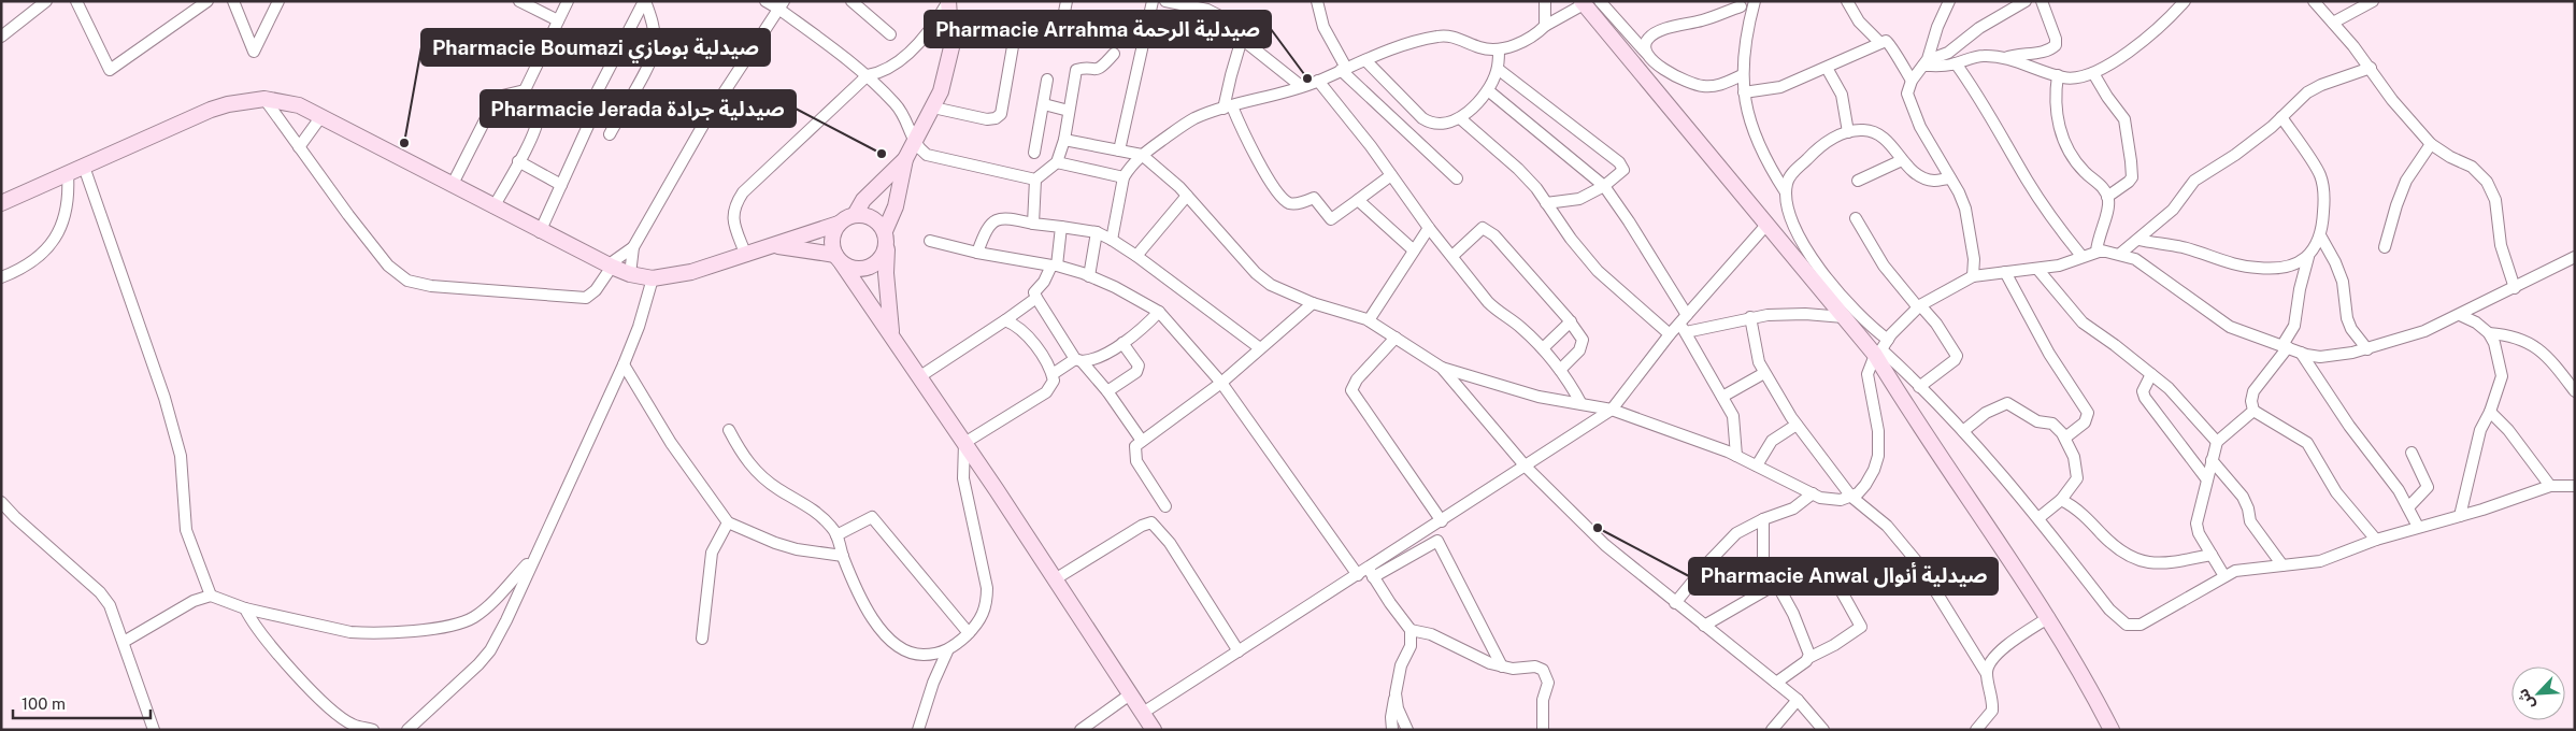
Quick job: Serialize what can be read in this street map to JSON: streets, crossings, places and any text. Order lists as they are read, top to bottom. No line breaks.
{"places":["Pharmacie Arrahma صيدلية الرحمة","Pharmacie Boumazi صيدلية بومازي","Pharmacie Jerada صيدلية جرادة","Pharmacie Anwal صيدلية أنوال"],"scale_bar":"100 m","north":"bottom left"}
